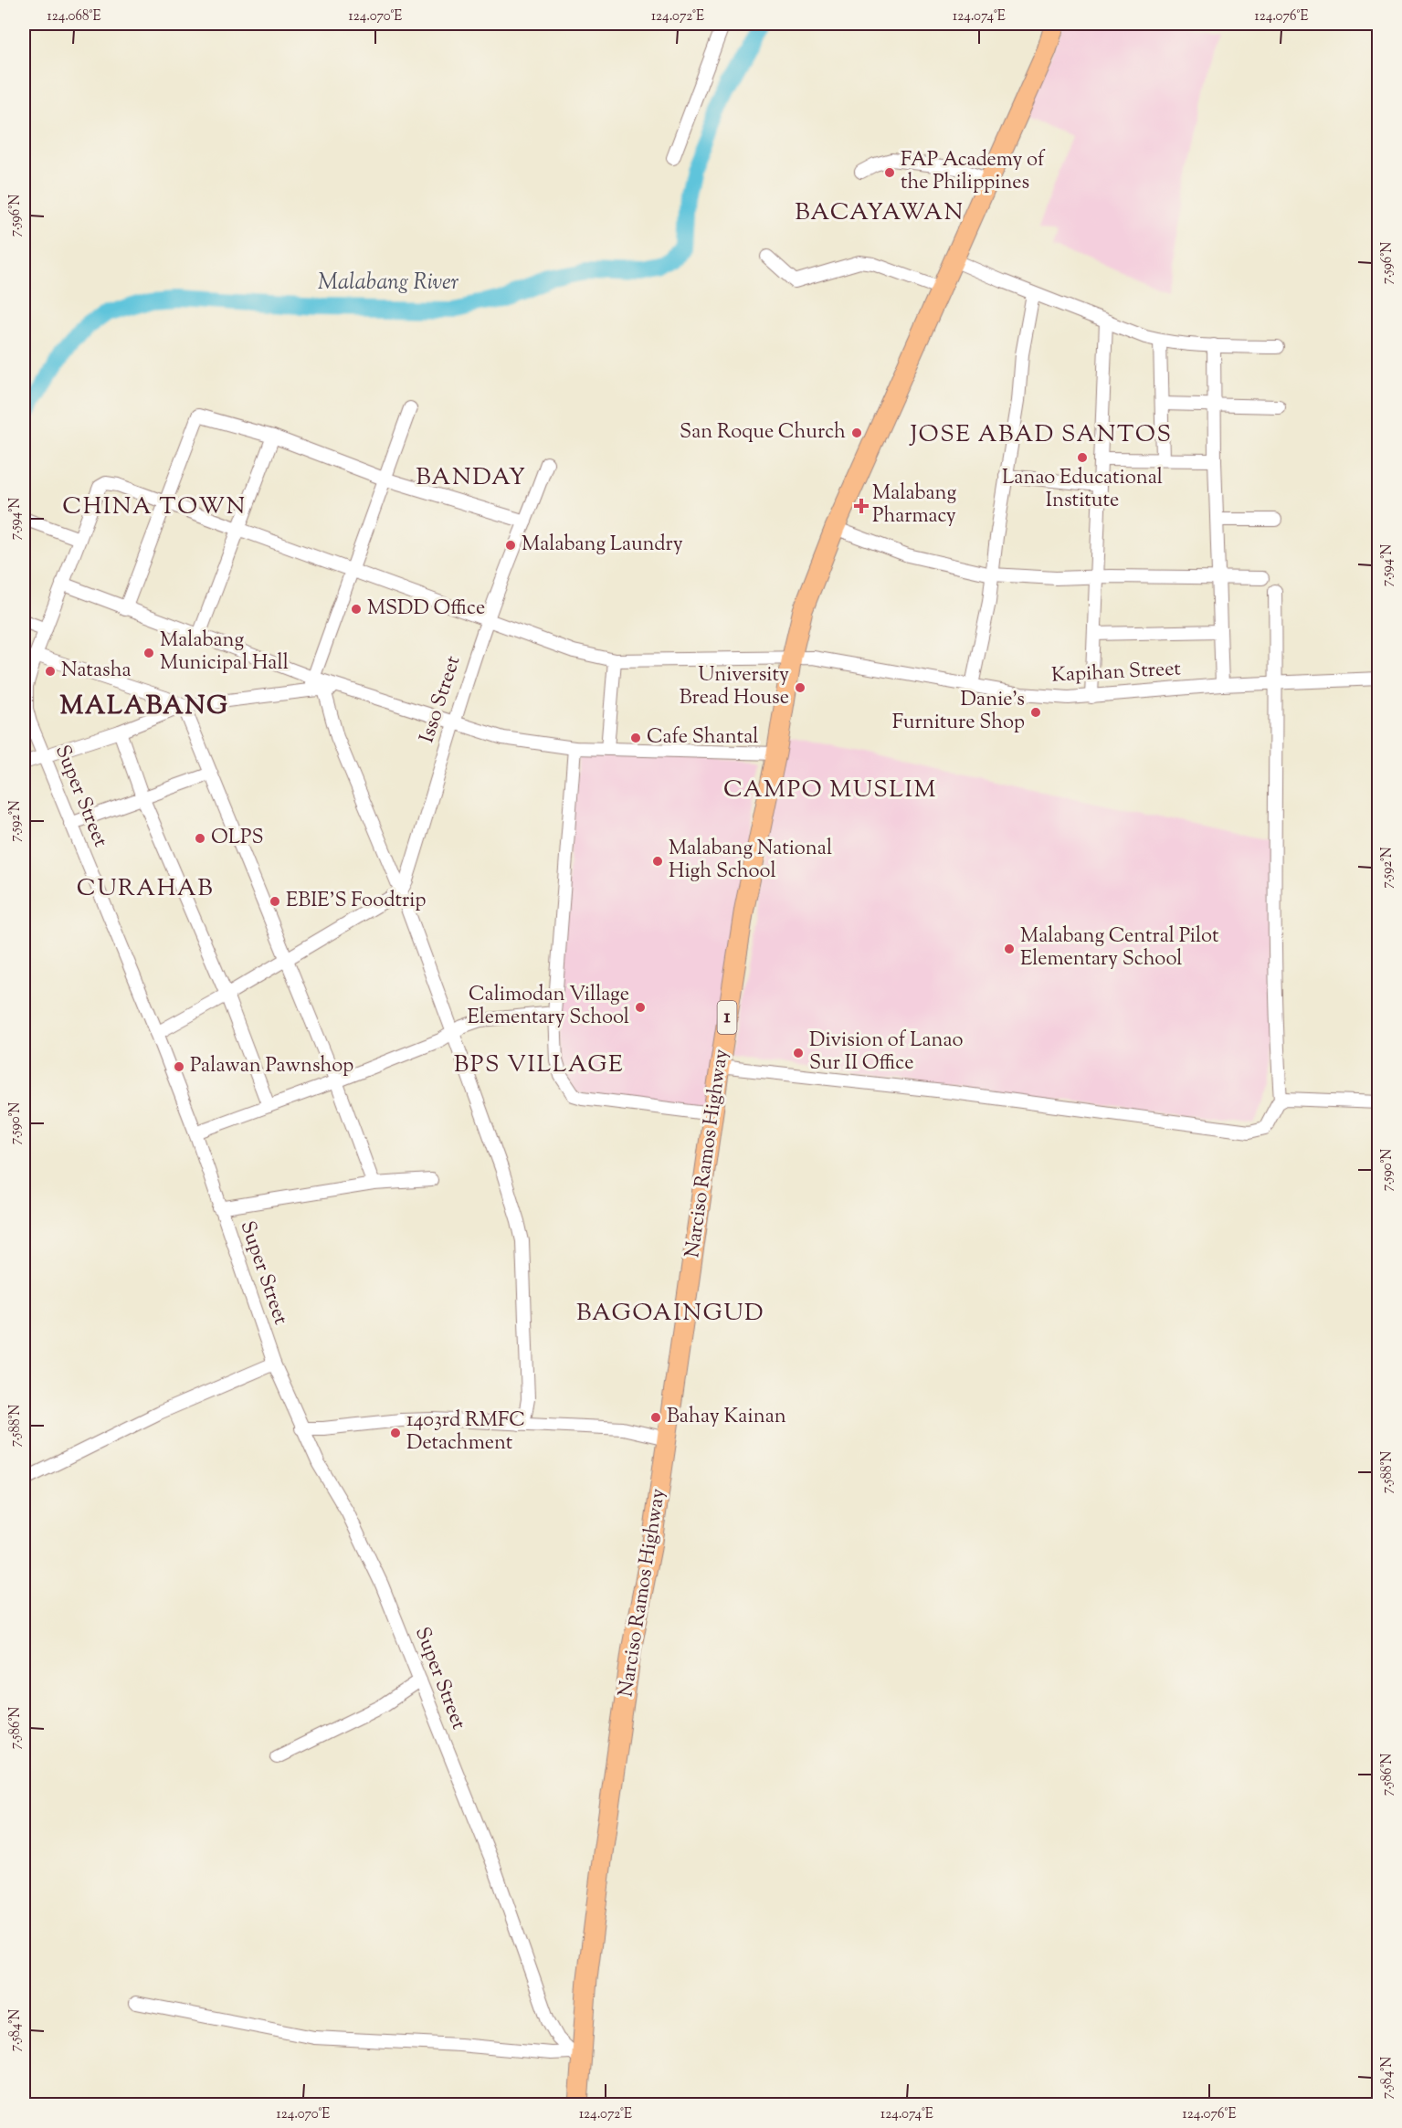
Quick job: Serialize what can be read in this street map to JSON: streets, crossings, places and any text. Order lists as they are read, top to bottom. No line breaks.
{"streets":{"highway":["1","Narciso Ramos Highway"],"street":["Kapihan Street","Isso Street","Super Street"]},"crossings":[["Kapihan Street","Isso Street"],["Kapihan Street","Super Street"],["Kapihan Street","Narciso Ramos Highway"],["Super Street","Narciso Ramos Highway"]],"districts":["BACAYAWAN","JOSE ABAD SANTOS","BANDAY","CHINA TOWN","MALABANG","CAMPO MUSLIM","CURAHAB","BPS VILLAGE","BAGOAINGUD"],"water":["Malabang River"],"places":{"other":["FAP Academy of the Philippines","San Roque Church","Lanao Educational Institute","Malabang Laundry","MSDD Office","Malabang Municipal Hall","Natasha","University Bread House","Danie's Furniture Shop","Cafe Shantal","OLPS","Malabang National High School","EBIE'S Foodtrip","Malabang Central Pilot Elementary School","Calimodan Village Elementary School","Division of Lanao Sur II Office","Palawan Pawnshop","Bahay Kainan","1403rd RMFC Detachment"],"health":["Malabang Pharmacy"]},"coordinates":["124.068°E","124.070°E","124.072°E","124.074°E","124.076°E","7.596°N","7.594°N","7.592°N","7.590°N","7.588°N","7.586°N","7.584°N"]}
